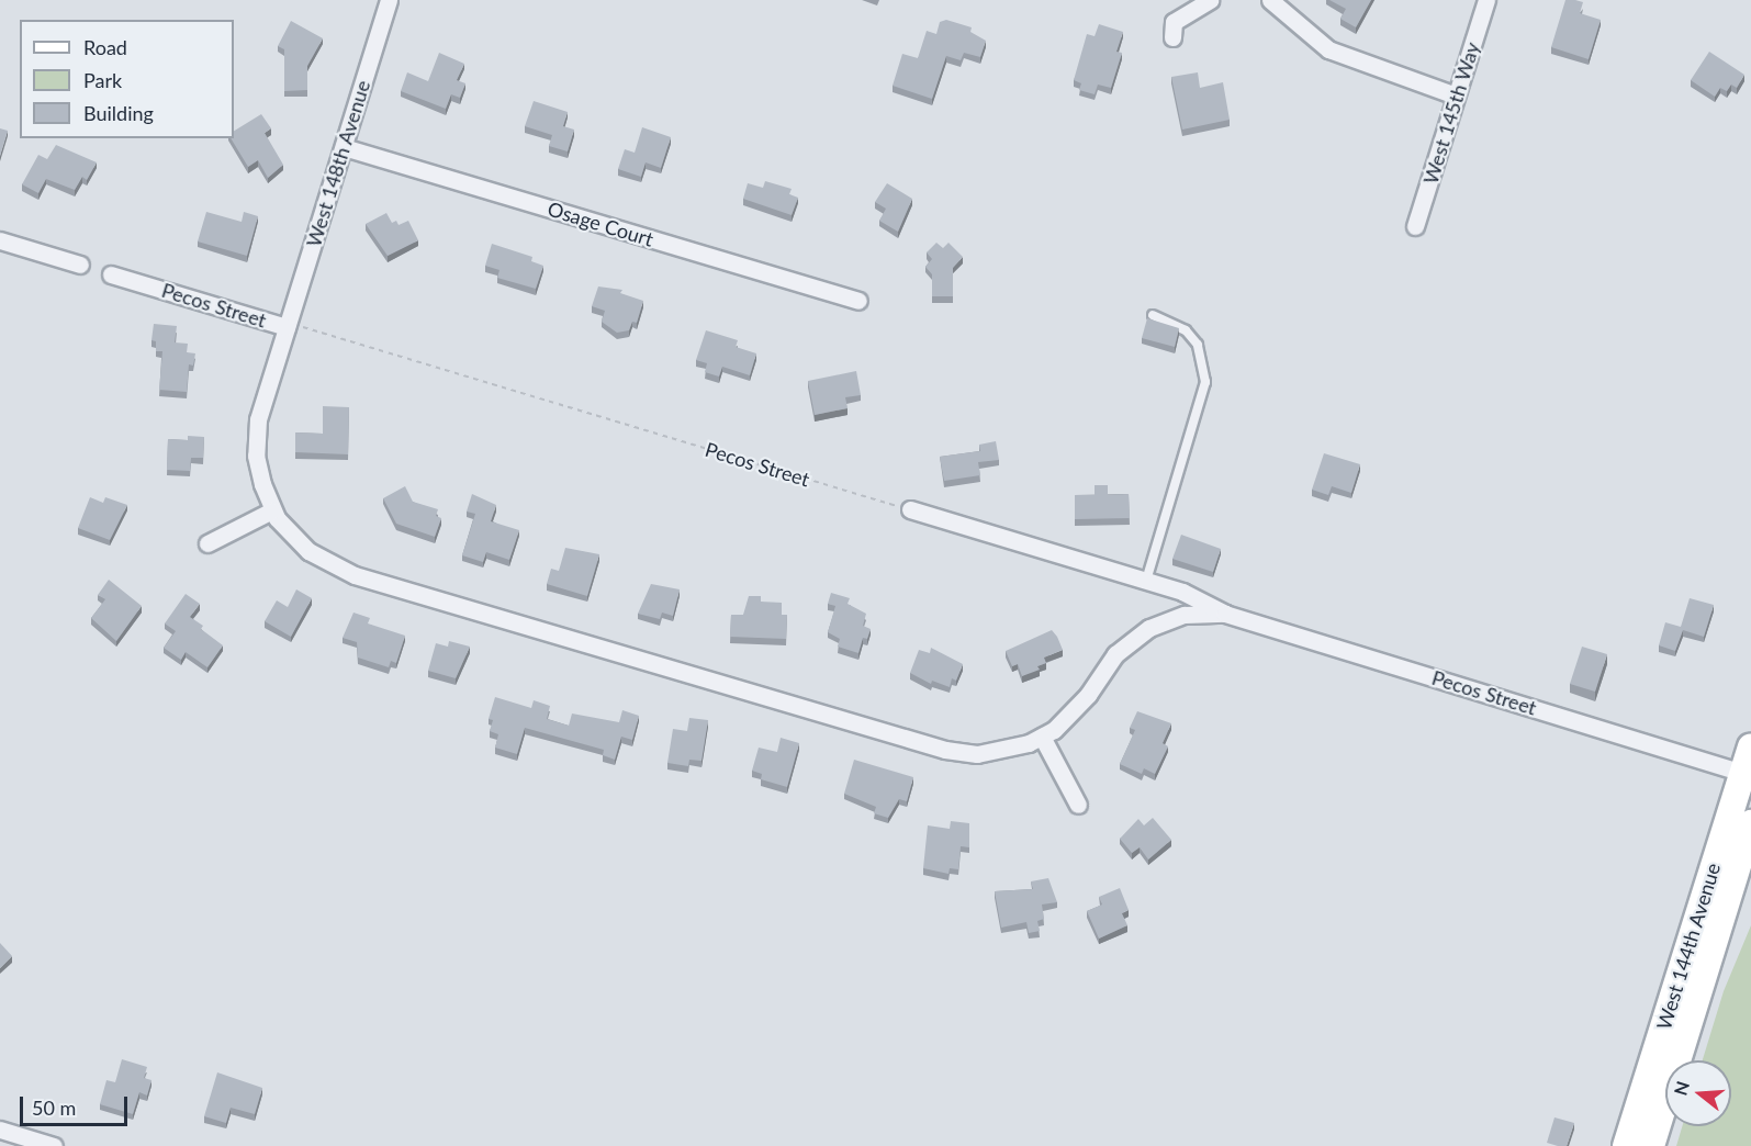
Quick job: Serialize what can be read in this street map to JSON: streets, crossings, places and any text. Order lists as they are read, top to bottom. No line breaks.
{"streets":{"main road":["West 144th Avenue"],"street":["West 145th Way","West 148th Avenue","Osage Court","Pecos Street"]},"crossings":[["West 148th Avenue","Osage Court"],["West 148th Avenue","Pecos Street"],["Pecos Street","West 144th Avenue"]],"legend":["Road","Park","Building"],"scale_bar":"50 m","north":"left"}
